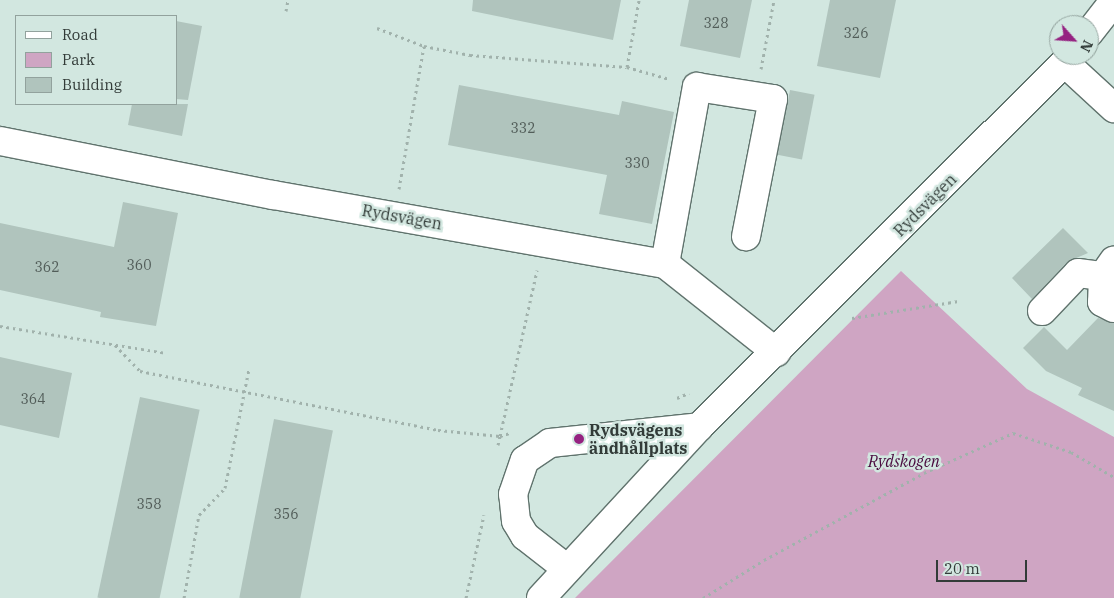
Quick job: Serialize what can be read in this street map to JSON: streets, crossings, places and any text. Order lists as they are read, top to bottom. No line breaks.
{"streets":{"street":["Rydsvägen"]},"parks":["Rydskogen"],"places":["Rydsvägens ändhållplats"],"house_numbers":["328","326","332","330","360","362","364","358","356"],"legend":["Road","Park","Building"],"scale_bar":"20 m","north":"bottom right"}
